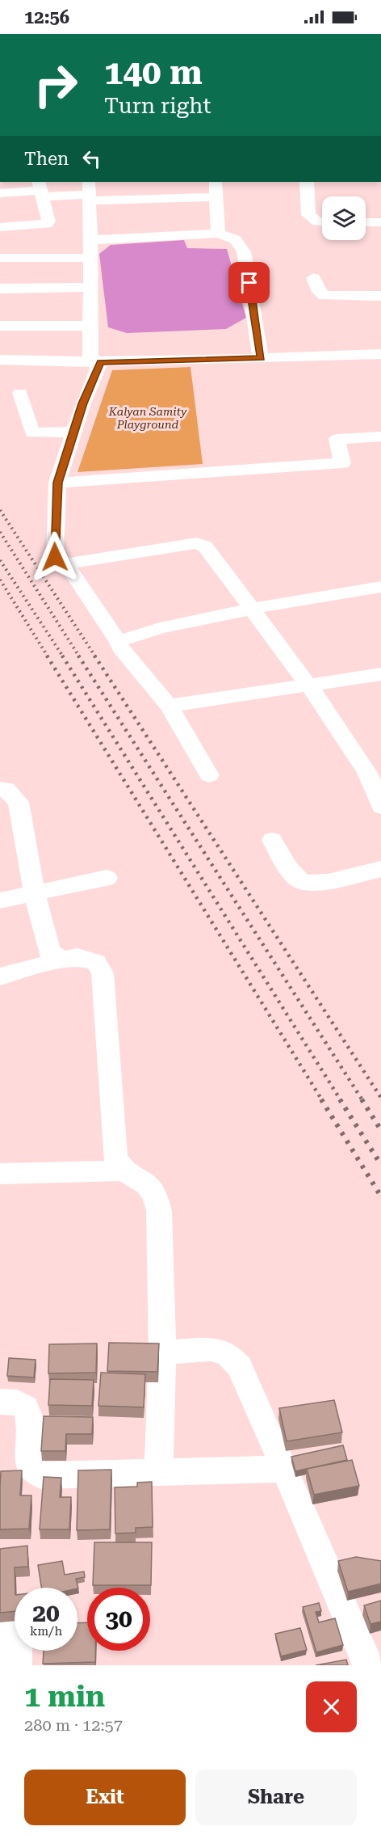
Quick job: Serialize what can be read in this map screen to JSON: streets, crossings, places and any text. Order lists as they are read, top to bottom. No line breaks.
{"parks":["Kalyan Samity Playground"],"page":{"status":"12:56","turn":["140 m","Turn right"],"then":"Then","speed":"20 km/h","limit":"30","heading":["1 min","280 m · 12:57"],"buttons":["Exit","Share"]}}
